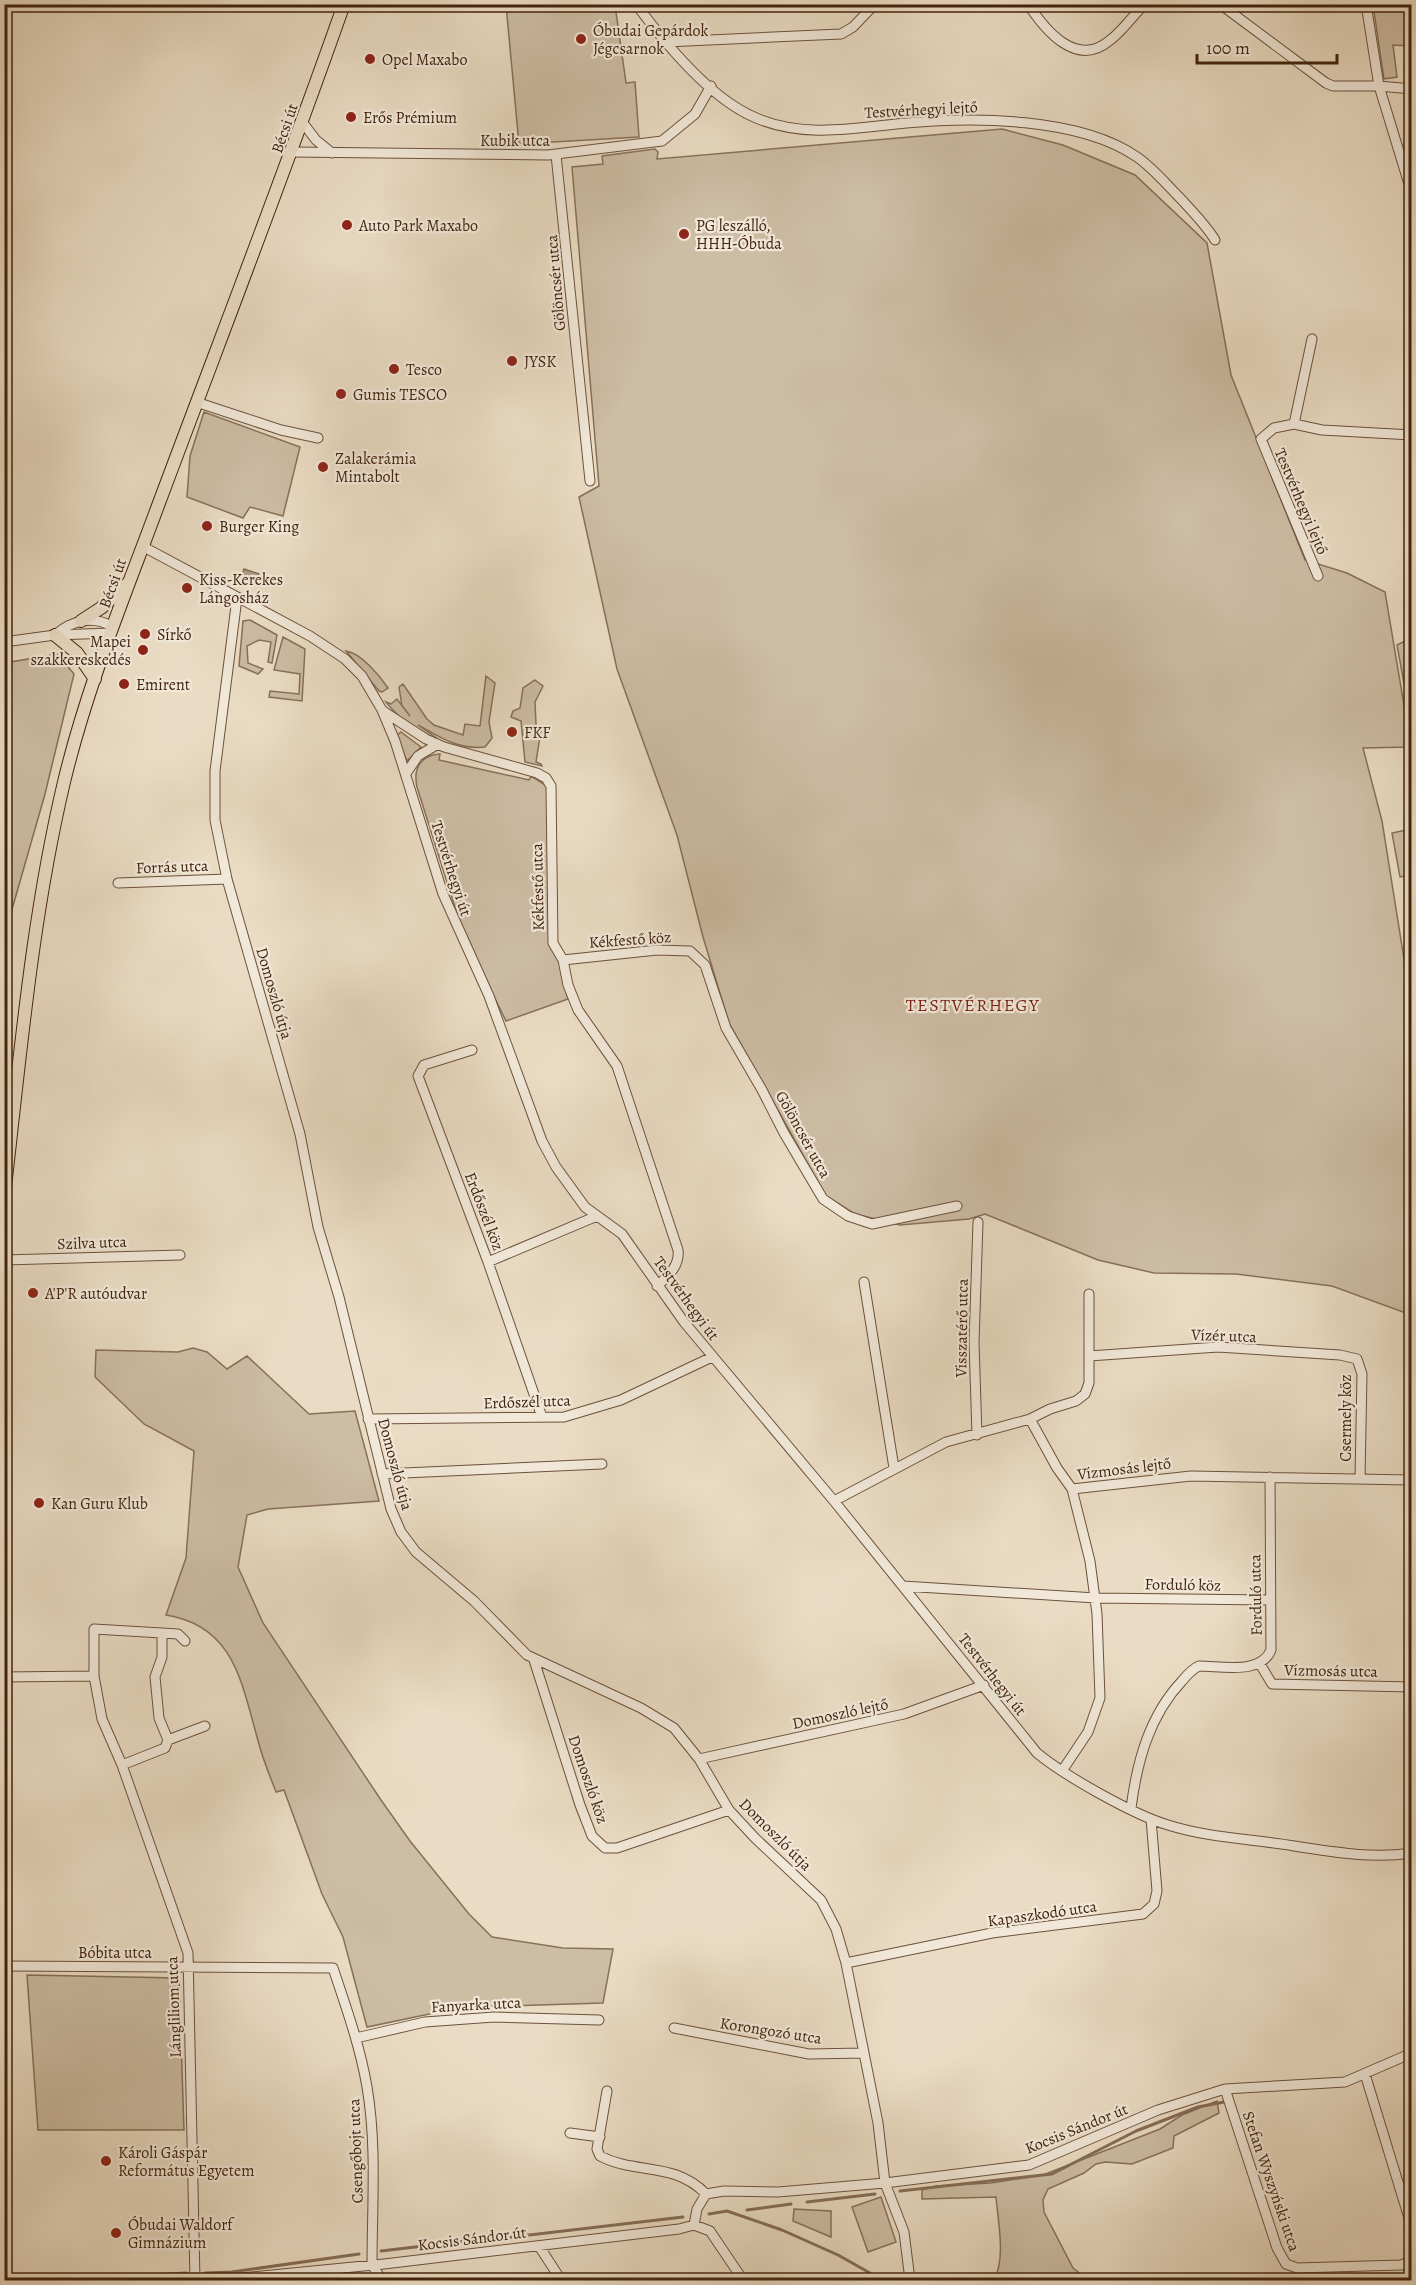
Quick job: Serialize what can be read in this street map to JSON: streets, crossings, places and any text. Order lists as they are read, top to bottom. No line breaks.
{"streets":{"main road":["Bécsi út"],"street":["Testvérhegyi lejtő","Kubik utca","Gölöncsér utca","Forrás utca","Testvérhegyi út","Kékfestő utca","Kékfestő köz","Domoszló útja","Erdőszél köz","Szilva utca","Visszatérő utca","Vízér utca","Erdőszél utca","Csermely köz","Vízmosás lejtő","Forduló köz","Forduló utca","Vízmosás utca","Domoszló lejtő","Domoszló köz","Kapaszkodó utca","Bóbita utca","Fanyarka utca","Lángliliom utca","Korongozó utca","Kocsis Sándor út","Csengőbojt utca","Stefan Wyszyński utca"]},"crossings":[["Testvérhegyi lejtő","Kubik utca"],["Bécsi út","Kubik utca"],["Bécsi út","Testvérhegyi út"],["Kubik utca","Gölöncsér utca"],["Gölöncsér utca","Kékfestő köz"],["Forrás utca","Domoszló útja"],["Testvérhegyi út","Kékfestő utca"],["Testvérhegyi út","Domoszló útja"],["Testvérhegyi út","Erdőszél utca"],["Testvérhegyi út","Vízmosás lejtő"],["Testvérhegyi út","Domoszló lejtő"],["Testvérhegyi út","Kapaszkodó utca"],["Kékfestő utca","Kékfestő köz"],["Domoszló útja","Erdőszél utca"],["Domoszló útja","Domoszló lejtő"],["Domoszló útja","Domoszló köz"],["Domoszló útja","Kapaszkodó utca"],["Domoszló útja","Korongozó utca"],["Domoszló útja","Kocsis Sándor út"],["Erdőszél köz","Erdőszél utca"],["Vízér utca","Csermely köz"],["Csermely köz","Vízmosás lejtő"],["Vízmosás lejtő","Forduló köz"],["Vízmosás lejtő","Forduló utca"],["Forduló köz","Forduló utca"],["Forduló utca","Vízmosás utca"],["Bóbita utca","Lángliliom utca"],["Bóbita utca","Csengőbojt utca"],["Fanyarka utca","Csengőbojt utca"],["Kocsis Sándor út","Csengőbojt utca"],["Kocsis Sándor út","Stefan Wyszyński utca"]],"districts":["TESTVÉRHEGY"],"places":["Óbudai Gepárdok Jégcsarnok","Opel Maxabo","Erős Prémium","Auto Park Maxabo","PG leszálló, HHH-Óbuda","JYSK","Tesco","Gumis TESCO","Zalakerámia Mintabolt","Burger King","Kiss-Kerekes Lángosház","Sírkő","Mapei szakkereskedés","Emirent","FKF","A'P'R autóudvar","Kan Guru Klub","Károli Gáspár Református Egyetem","Óbudai Waldorf Gimnázium"],"scale_bar":"100 m"}
